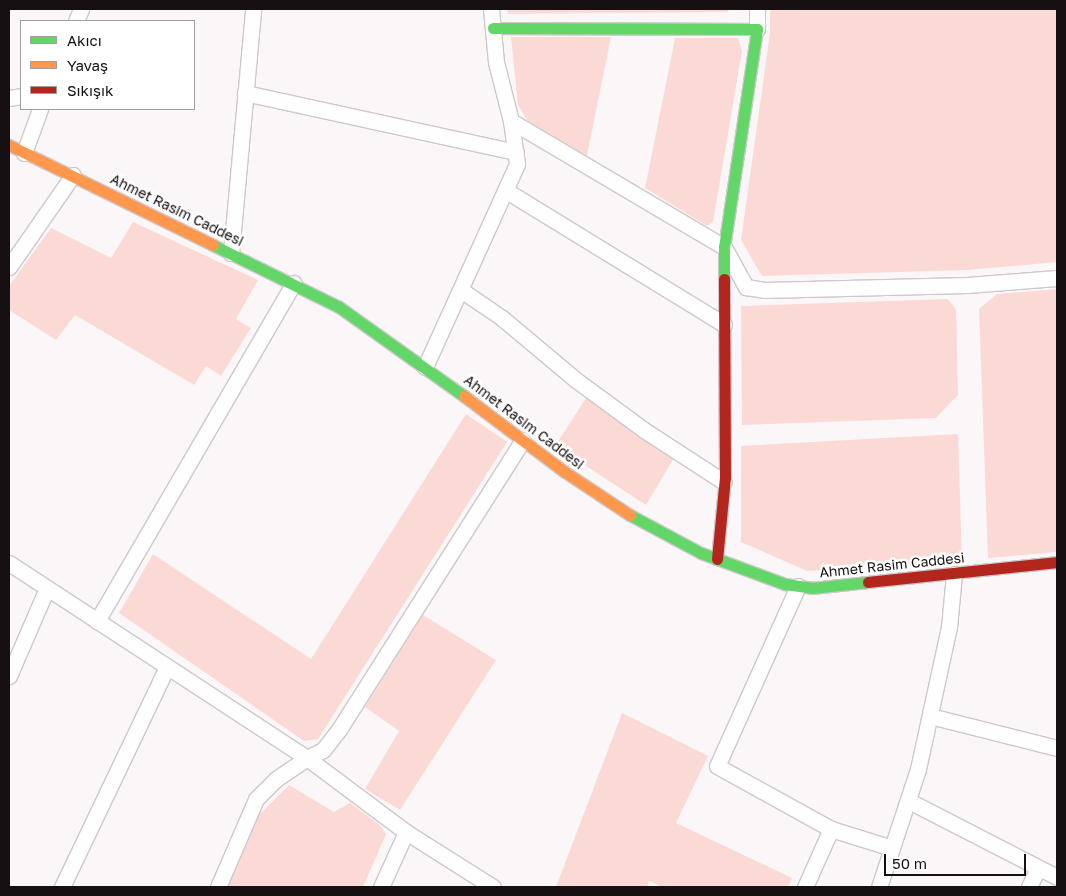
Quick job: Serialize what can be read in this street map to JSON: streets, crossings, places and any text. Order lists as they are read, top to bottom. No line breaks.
{"streets":{"street":["Ahmet Rasim Caddesi"]},"legend":["Akıcı","Yavaş","Sıkışık"],"scale_bar":"50 m"}
